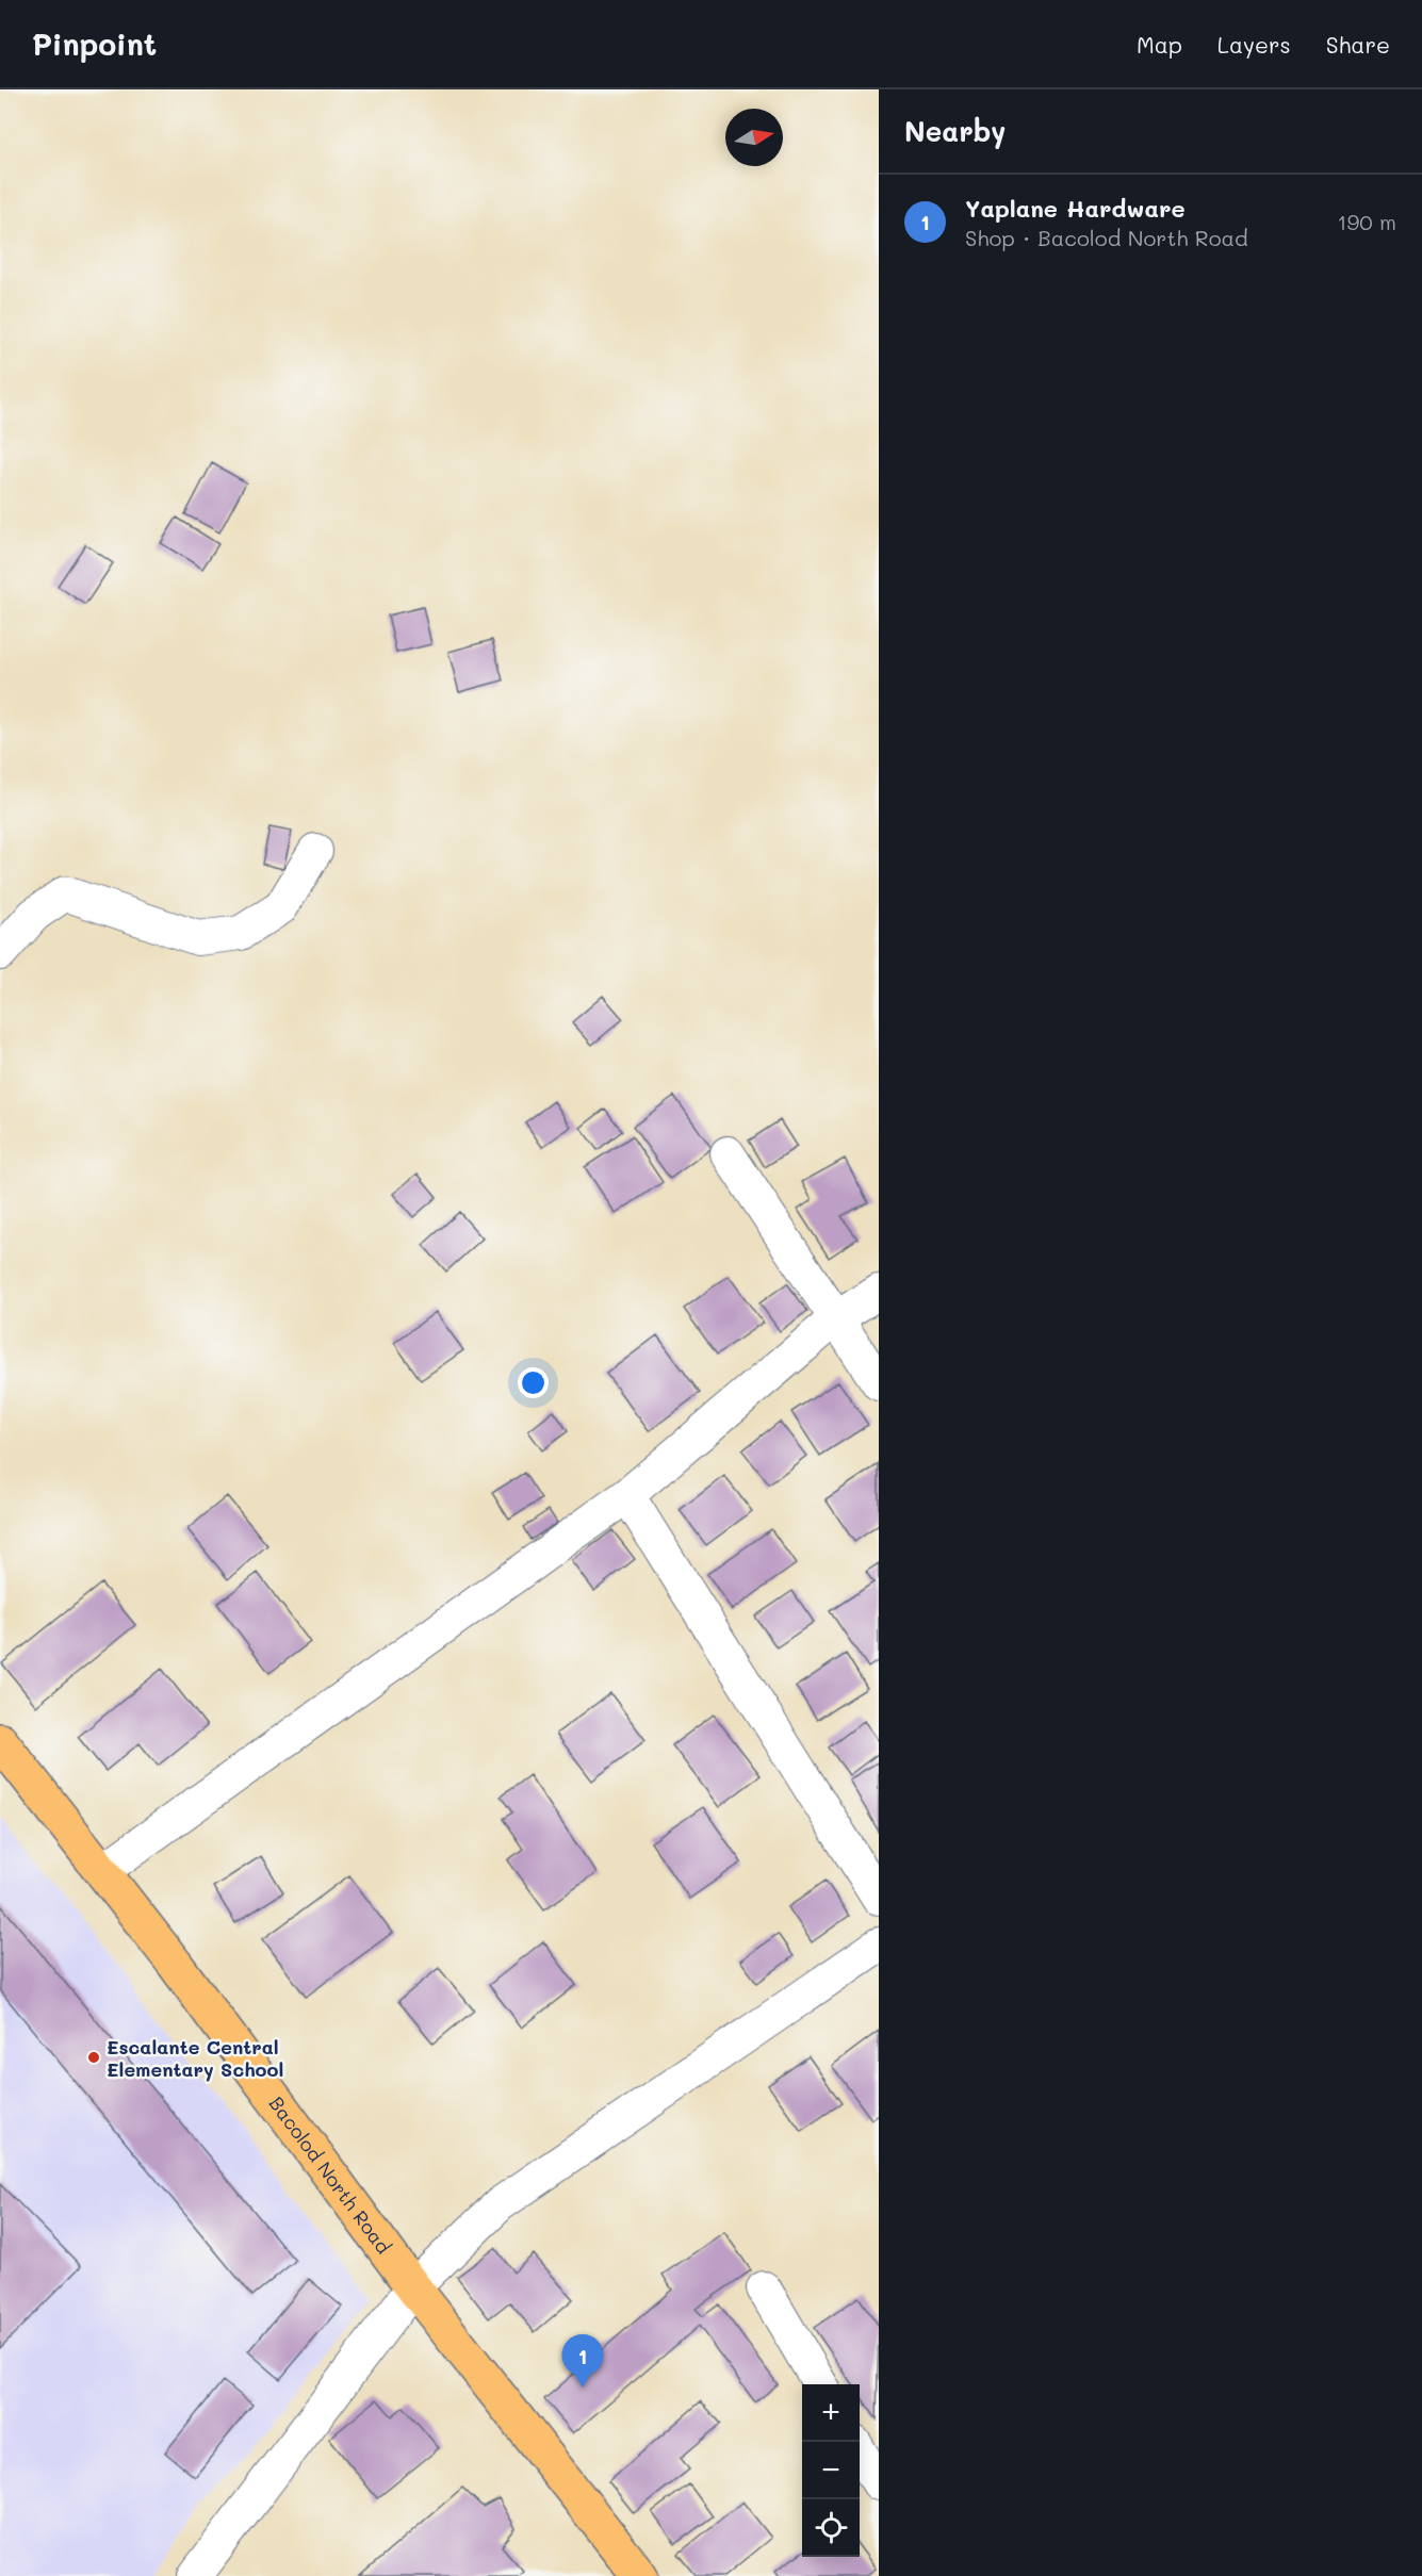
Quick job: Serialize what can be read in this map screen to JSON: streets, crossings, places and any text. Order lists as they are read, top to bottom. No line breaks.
{"streets":{"highway":["Bacolod North Road"]},"places":["Escalante Central Elementary School"],"north":"right","page":{"header":"Pinpoint","nav":["Map","Layers","Share"],"heading":"Nearby","list":[{"mark":"1","name":"Yaplane Hardware","note":"Shop · Bacolod North Road","value":"190 m"}],"pins":"1","map_buttons":["+","−"]}}
